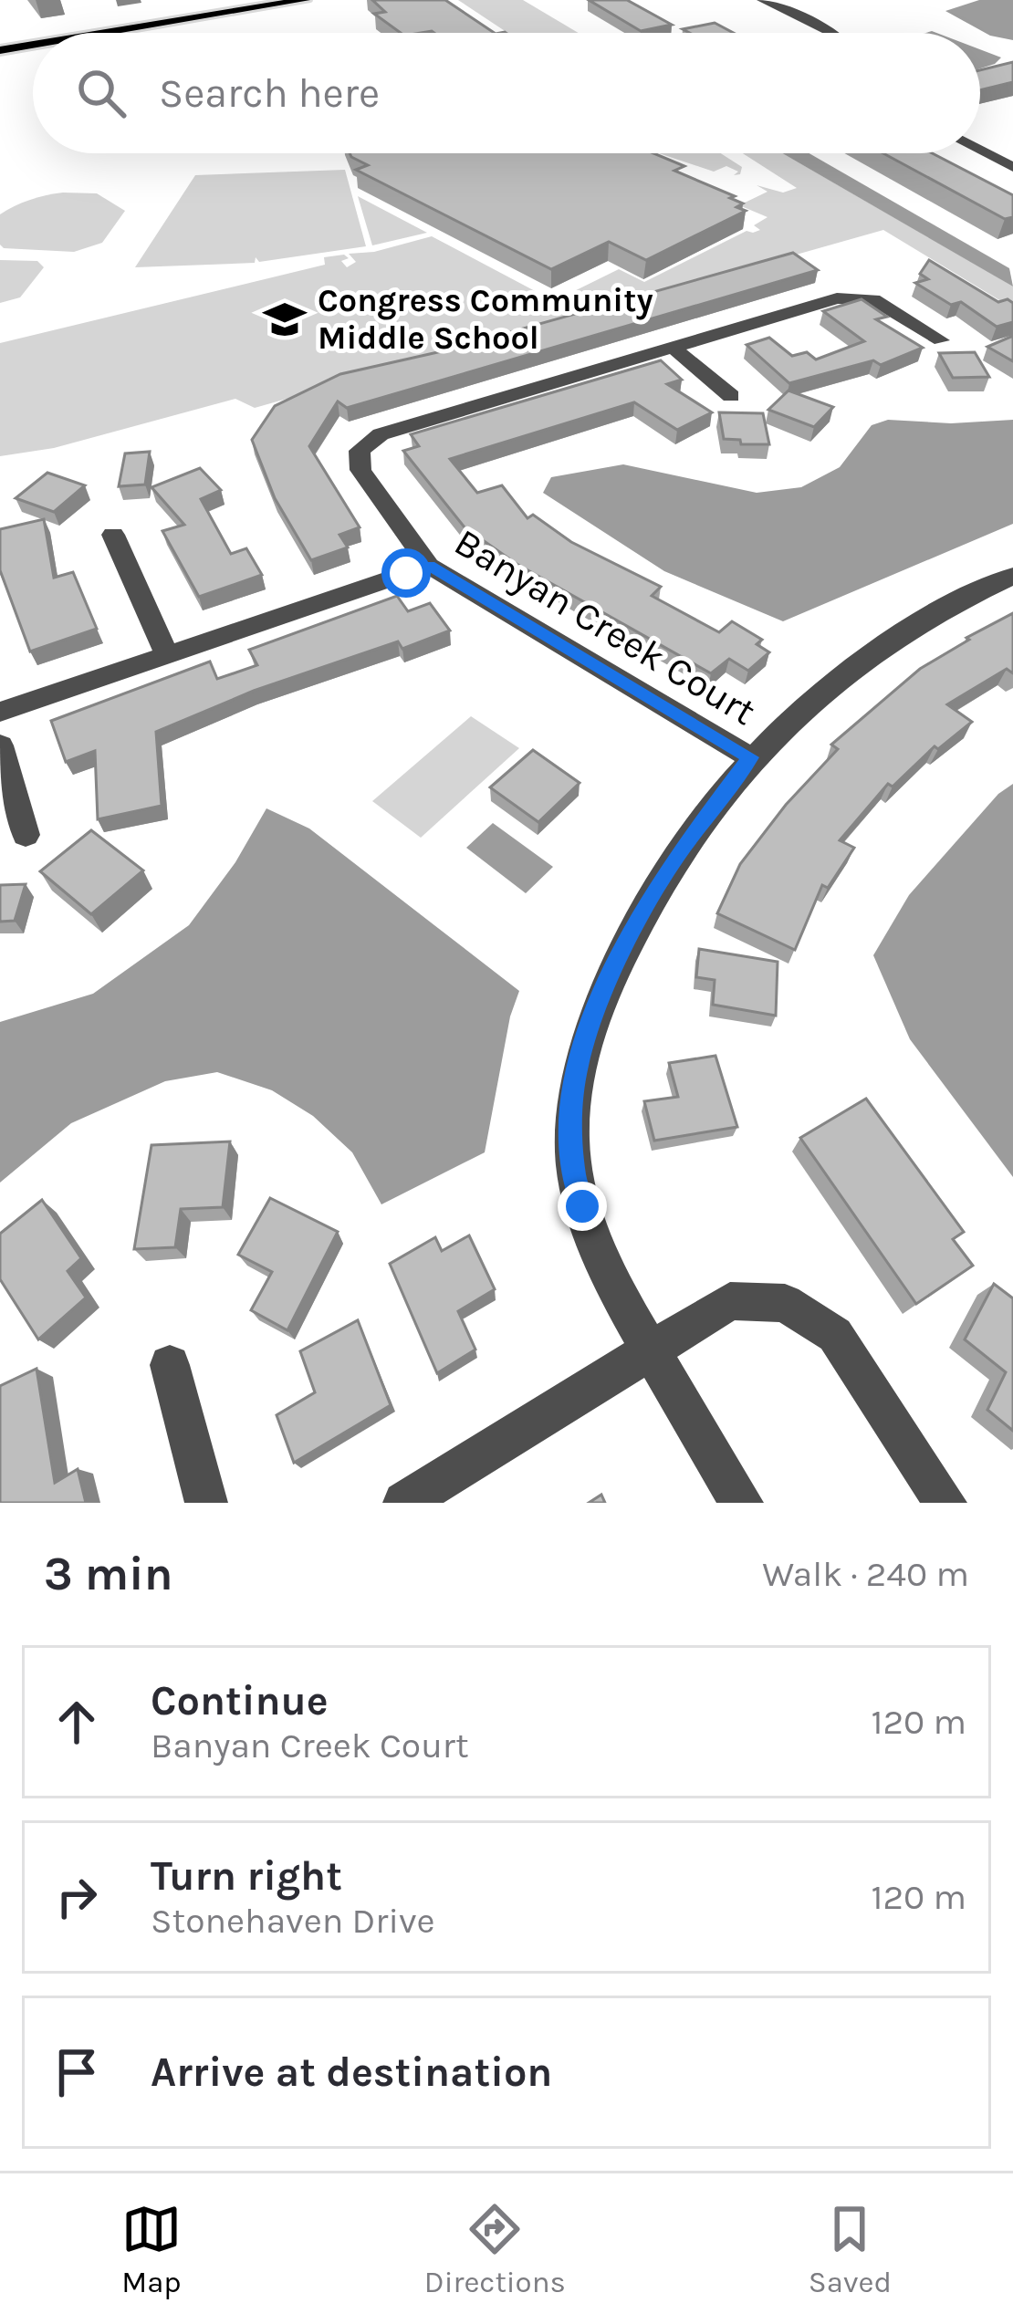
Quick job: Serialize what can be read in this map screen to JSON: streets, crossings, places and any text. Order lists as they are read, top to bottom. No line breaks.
{"streets":{"street":["Banyan Creek Court"]},"places":{"school or university":["Congress Community Middle School"]},"page":{"search":"Search here","heading":["3 min","Walk · 240 m"],"list":[["Continue","Banyan Creek Court","120 m"],["Turn right","Stonehaven Drive","120 m"],"Arrive at destination"],"nav":["Map","Directions","Saved"]}}
